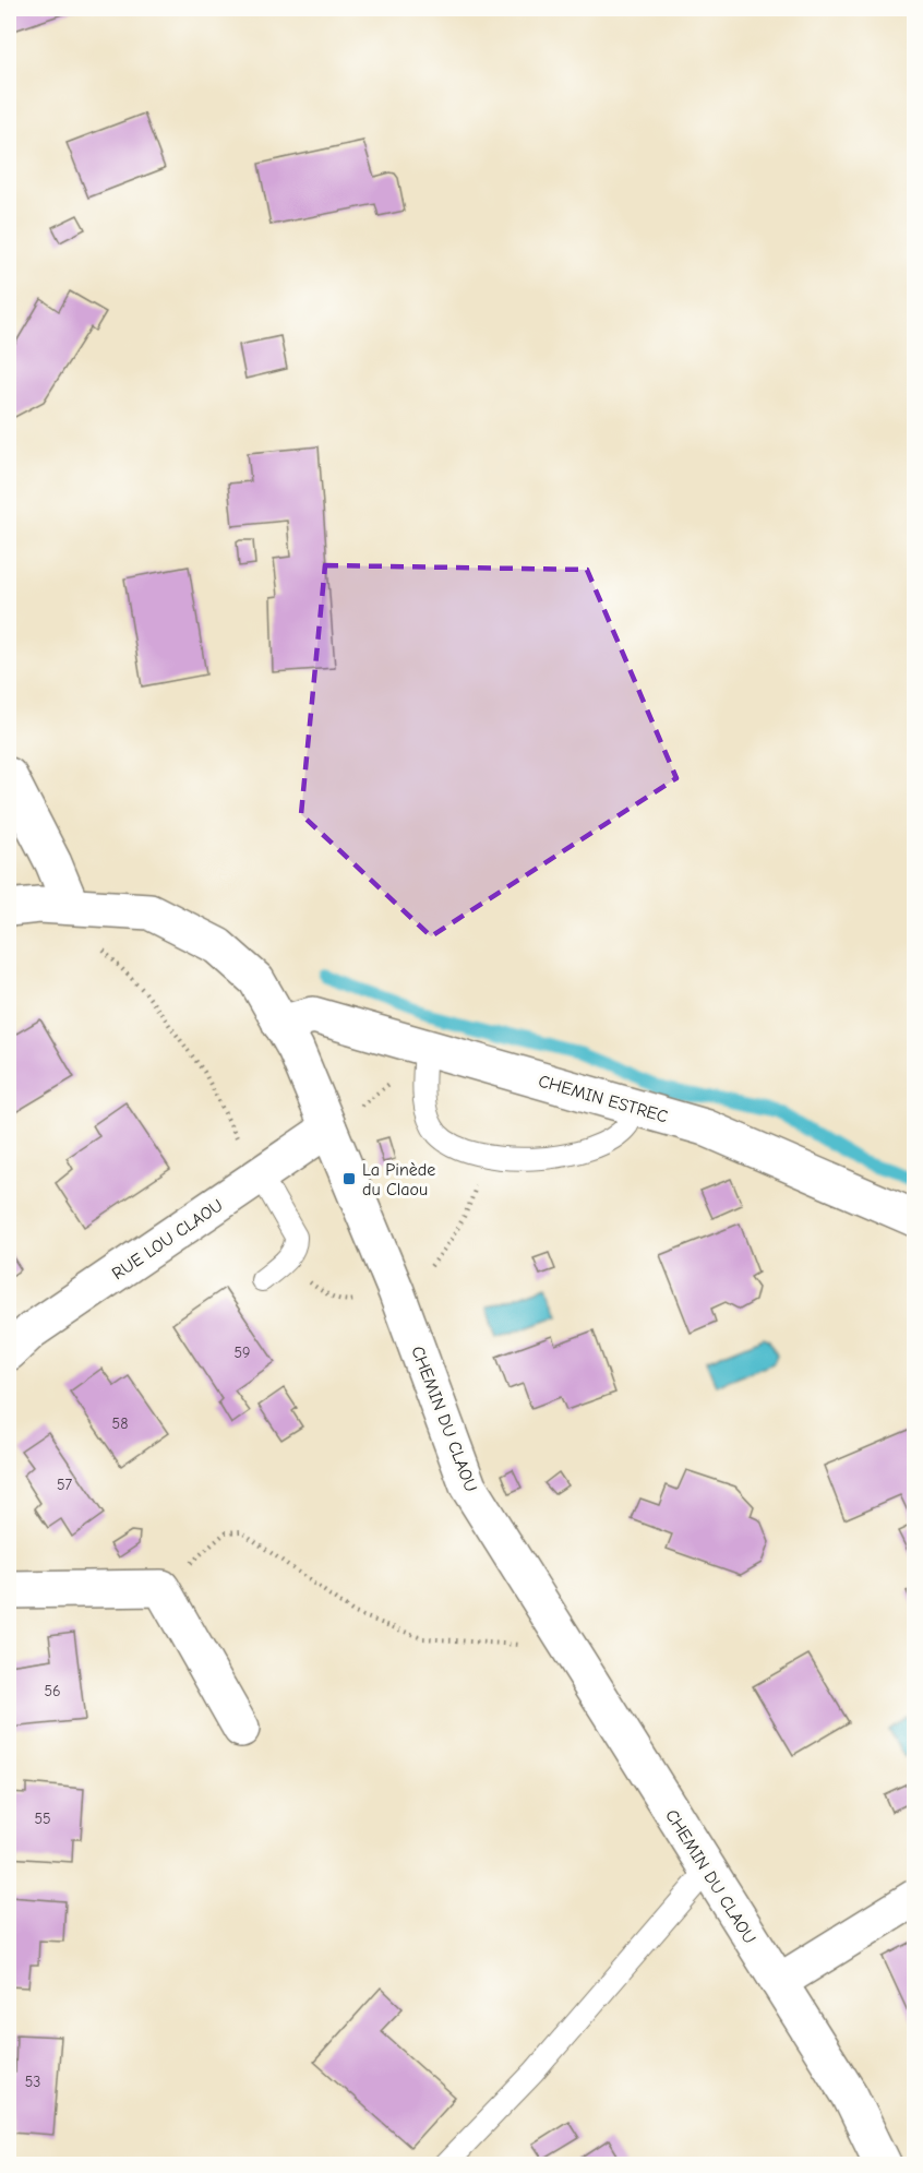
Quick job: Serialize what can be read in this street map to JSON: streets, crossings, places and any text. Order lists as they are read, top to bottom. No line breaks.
{"streets":{"street":["CHEMIN ESTREC","RUE LOU CLAOU","CHEMIN DU CLAOU"]},"crossings":[["CHEMIN ESTREC","CHEMIN DU CLAOU"],["RUE LOU CLAOU","CHEMIN DU CLAOU"]],"places":{"transit":["La Pinède du Claou"]},"house_numbers":["59","58","57","56","55","53"]}
